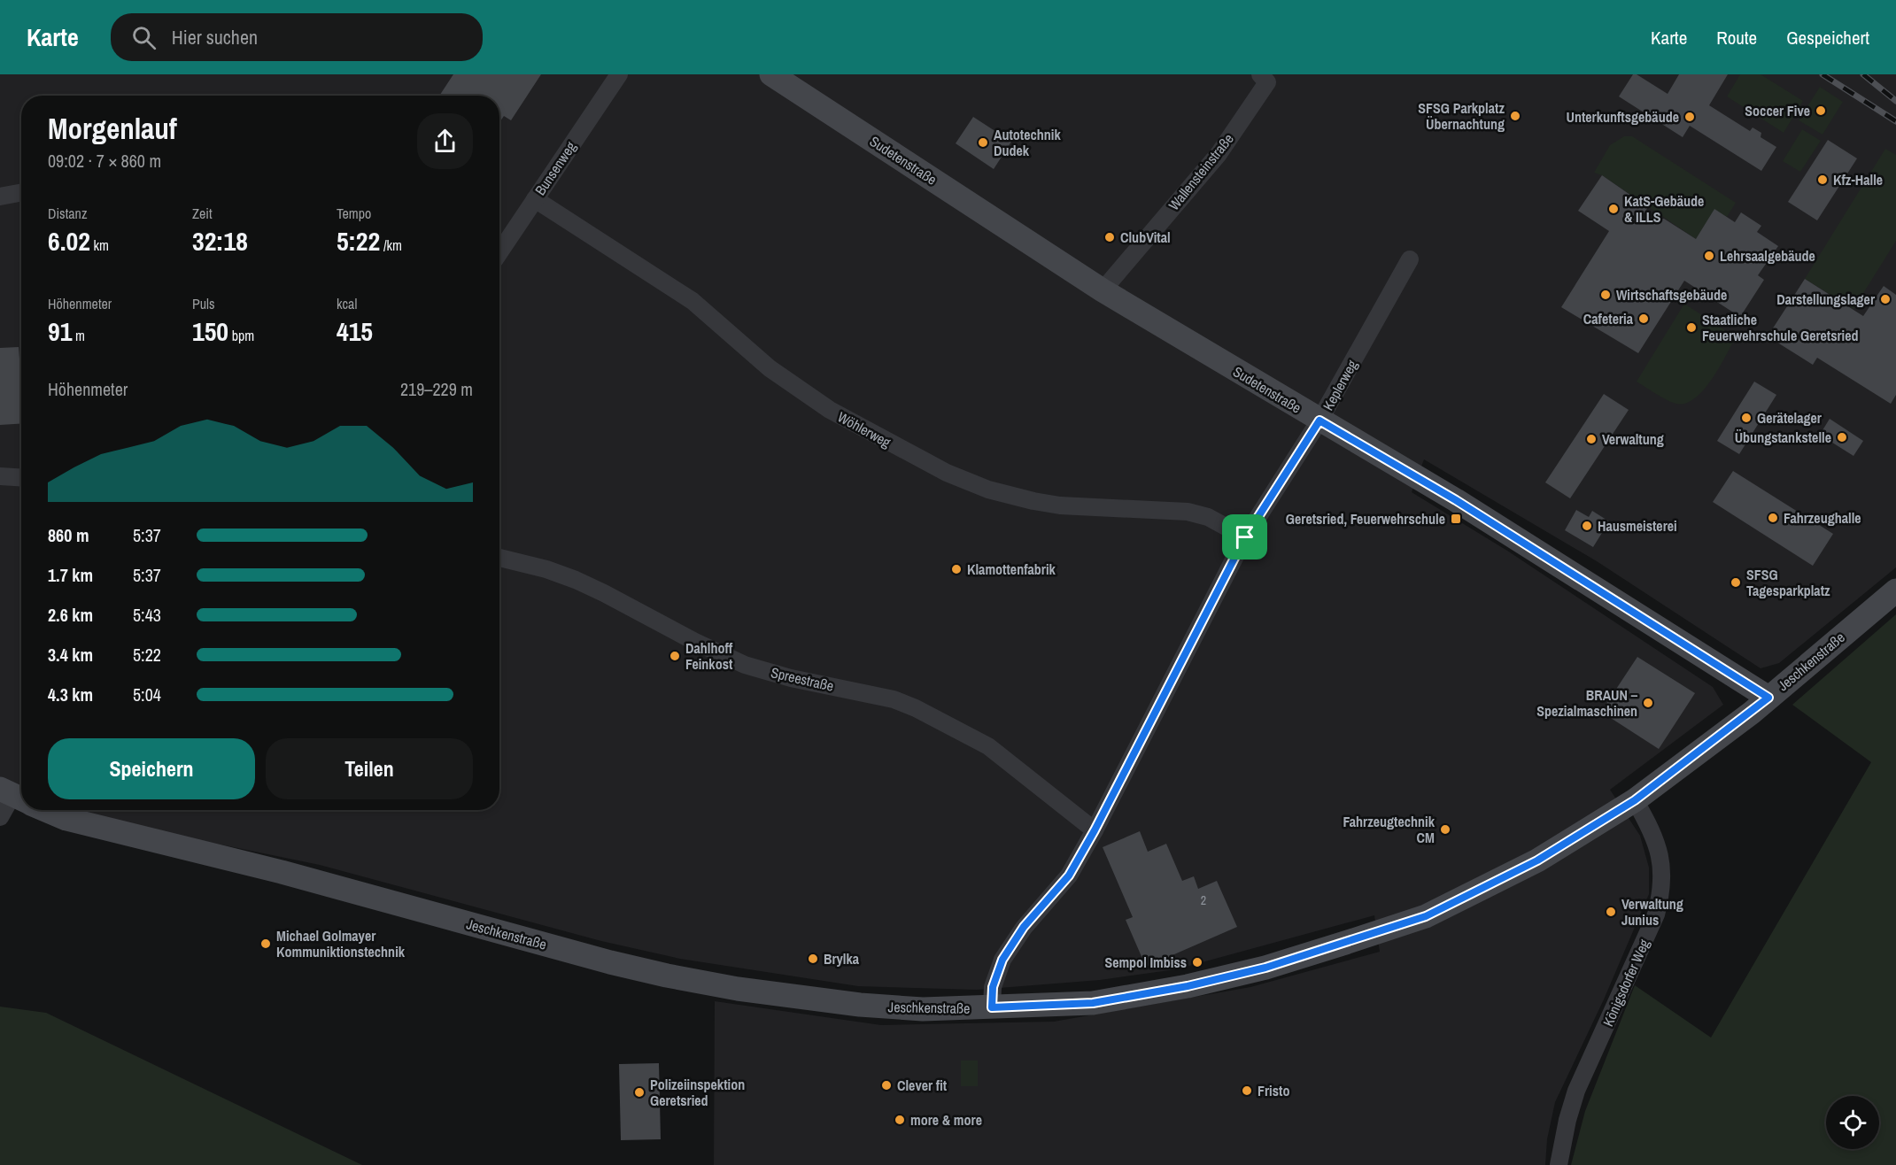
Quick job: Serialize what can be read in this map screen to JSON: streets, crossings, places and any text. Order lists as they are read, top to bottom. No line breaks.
{"streets":{"street":["Sudetenstraße","Bunsenweg","Wallensteinstraße","Keplerweg","Wöhlerweg","Jeschkenstraße","Spreestraße","Königsdorfer Weg"]},"crossings":[["Sudetenstraße","Wallensteinstraße"],["Sudetenstraße","Keplerweg"],["Sudetenstraße","Jeschkenstraße"],["Bunsenweg","Wöhlerweg"],["Keplerweg","Wöhlerweg"],["Keplerweg","Jeschkenstraße"],["Keplerweg","Spreestraße"],["Jeschkenstraße","Königsdorfer Weg"]],"places":{"other":["Soccer Five","SFSG Parkplatz Übernachtung","Unterkunftsgebäude","Autotechnik Dudek","Kfz-Halle","KatS-Gebäude & ILLS","ClubVital","Lehrsaalgebäude","Wirtschaftsgebäude","Darstellungslager","Cafeteria","Staatliche Feuerwehrschule Geretsried","Gerätelager","Übungstankstelle","Verwaltung","Fahrzeughalle","Hausmeisterei","Klamottenfabrik","SFSG Tagesparkplatz","Dahlhoff Feinkost","BRAUN – Spezialmaschinen","Fahrzeugtechnik CM","Verwaltung Junius","Michael Golmayer Kommuniktionstechnik","Brylka","Sempol Imbiss","Clever fit","Fristo","Polizeiinspektion Geretsried","more & more"],"transit":["Geretsried, Feuerwehrschule"]},"house_numbers":["2"],"page":{"header":"Karte","search":"Hier suchen","nav":["Karte","Route","Gespeichert"],"heading":["Morgenlauf","09:02 · 7 × 860 m"],"stats":[["Distanz","6.02 km"],["Zeit","32:18"],["Tempo","5:22 /km"],["Höhenmeter","91 m"],["Puls","150 bpm"],["kcal","415"]],"chart":["Höhenmeter","219–229 m"],"list":[{"name":"860 m","note":"5:37"},{"name":"1.7 km","note":"5:37"},{"name":"2.6 km","note":"5:43"},{"name":"3.4 km","note":"5:22"},{"name":"4.3 km","note":"5:04"}],"buttons":["Speichern","Teilen"]}}
